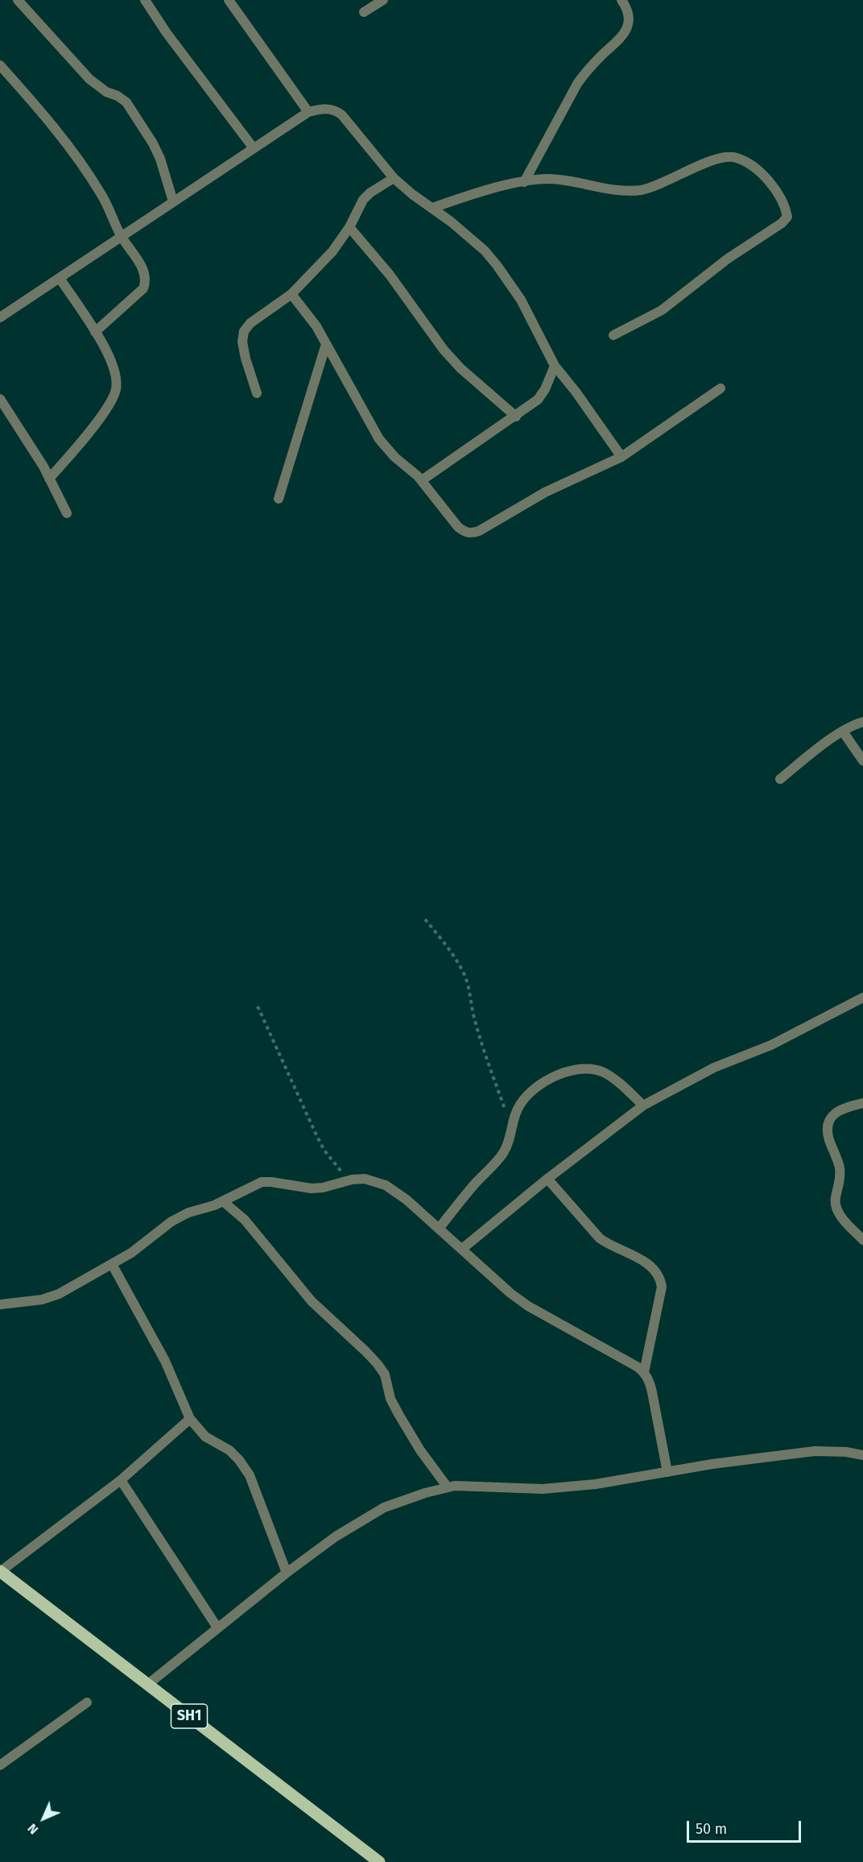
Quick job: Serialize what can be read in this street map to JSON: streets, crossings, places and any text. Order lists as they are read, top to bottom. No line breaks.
{"streets":{"main road":["SH1"]},"scale_bar":"50 m","north":"bottom left"}
